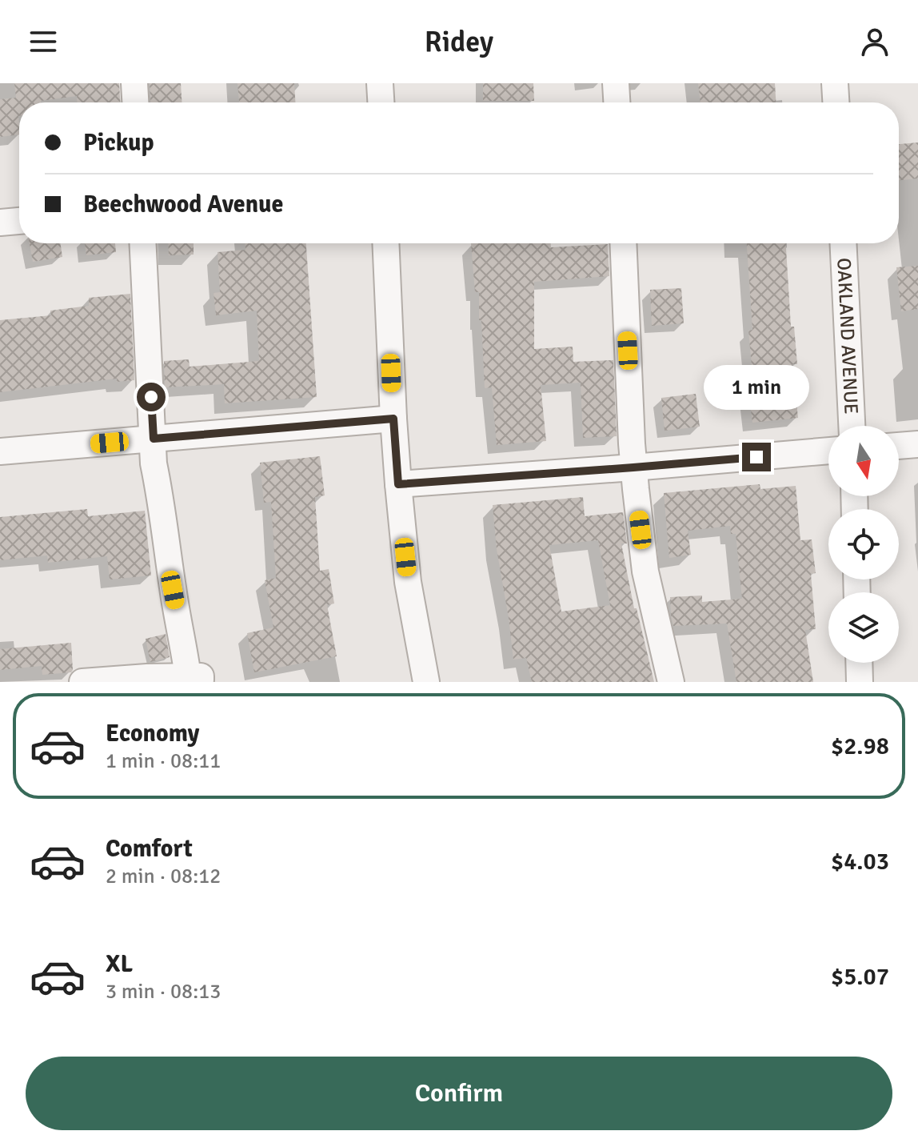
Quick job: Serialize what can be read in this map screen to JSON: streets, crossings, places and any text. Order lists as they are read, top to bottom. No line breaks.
{"streets":{"street":["OAKLAND AVENUE"]},"north":"bottom","page":{"header":"Ridey","banner":["Pickup","Beechwood Avenue"],"bubble":"1 min","list":[{"name":"Economy","note":"1 min · 08:11","value":"$2.98"},{"name":"Comfort","note":"2 min · 08:12","value":"$4.03"},{"name":"XL","note":"3 min · 08:13","value":"$5.07"}],"buttons":"Confirm"}}
